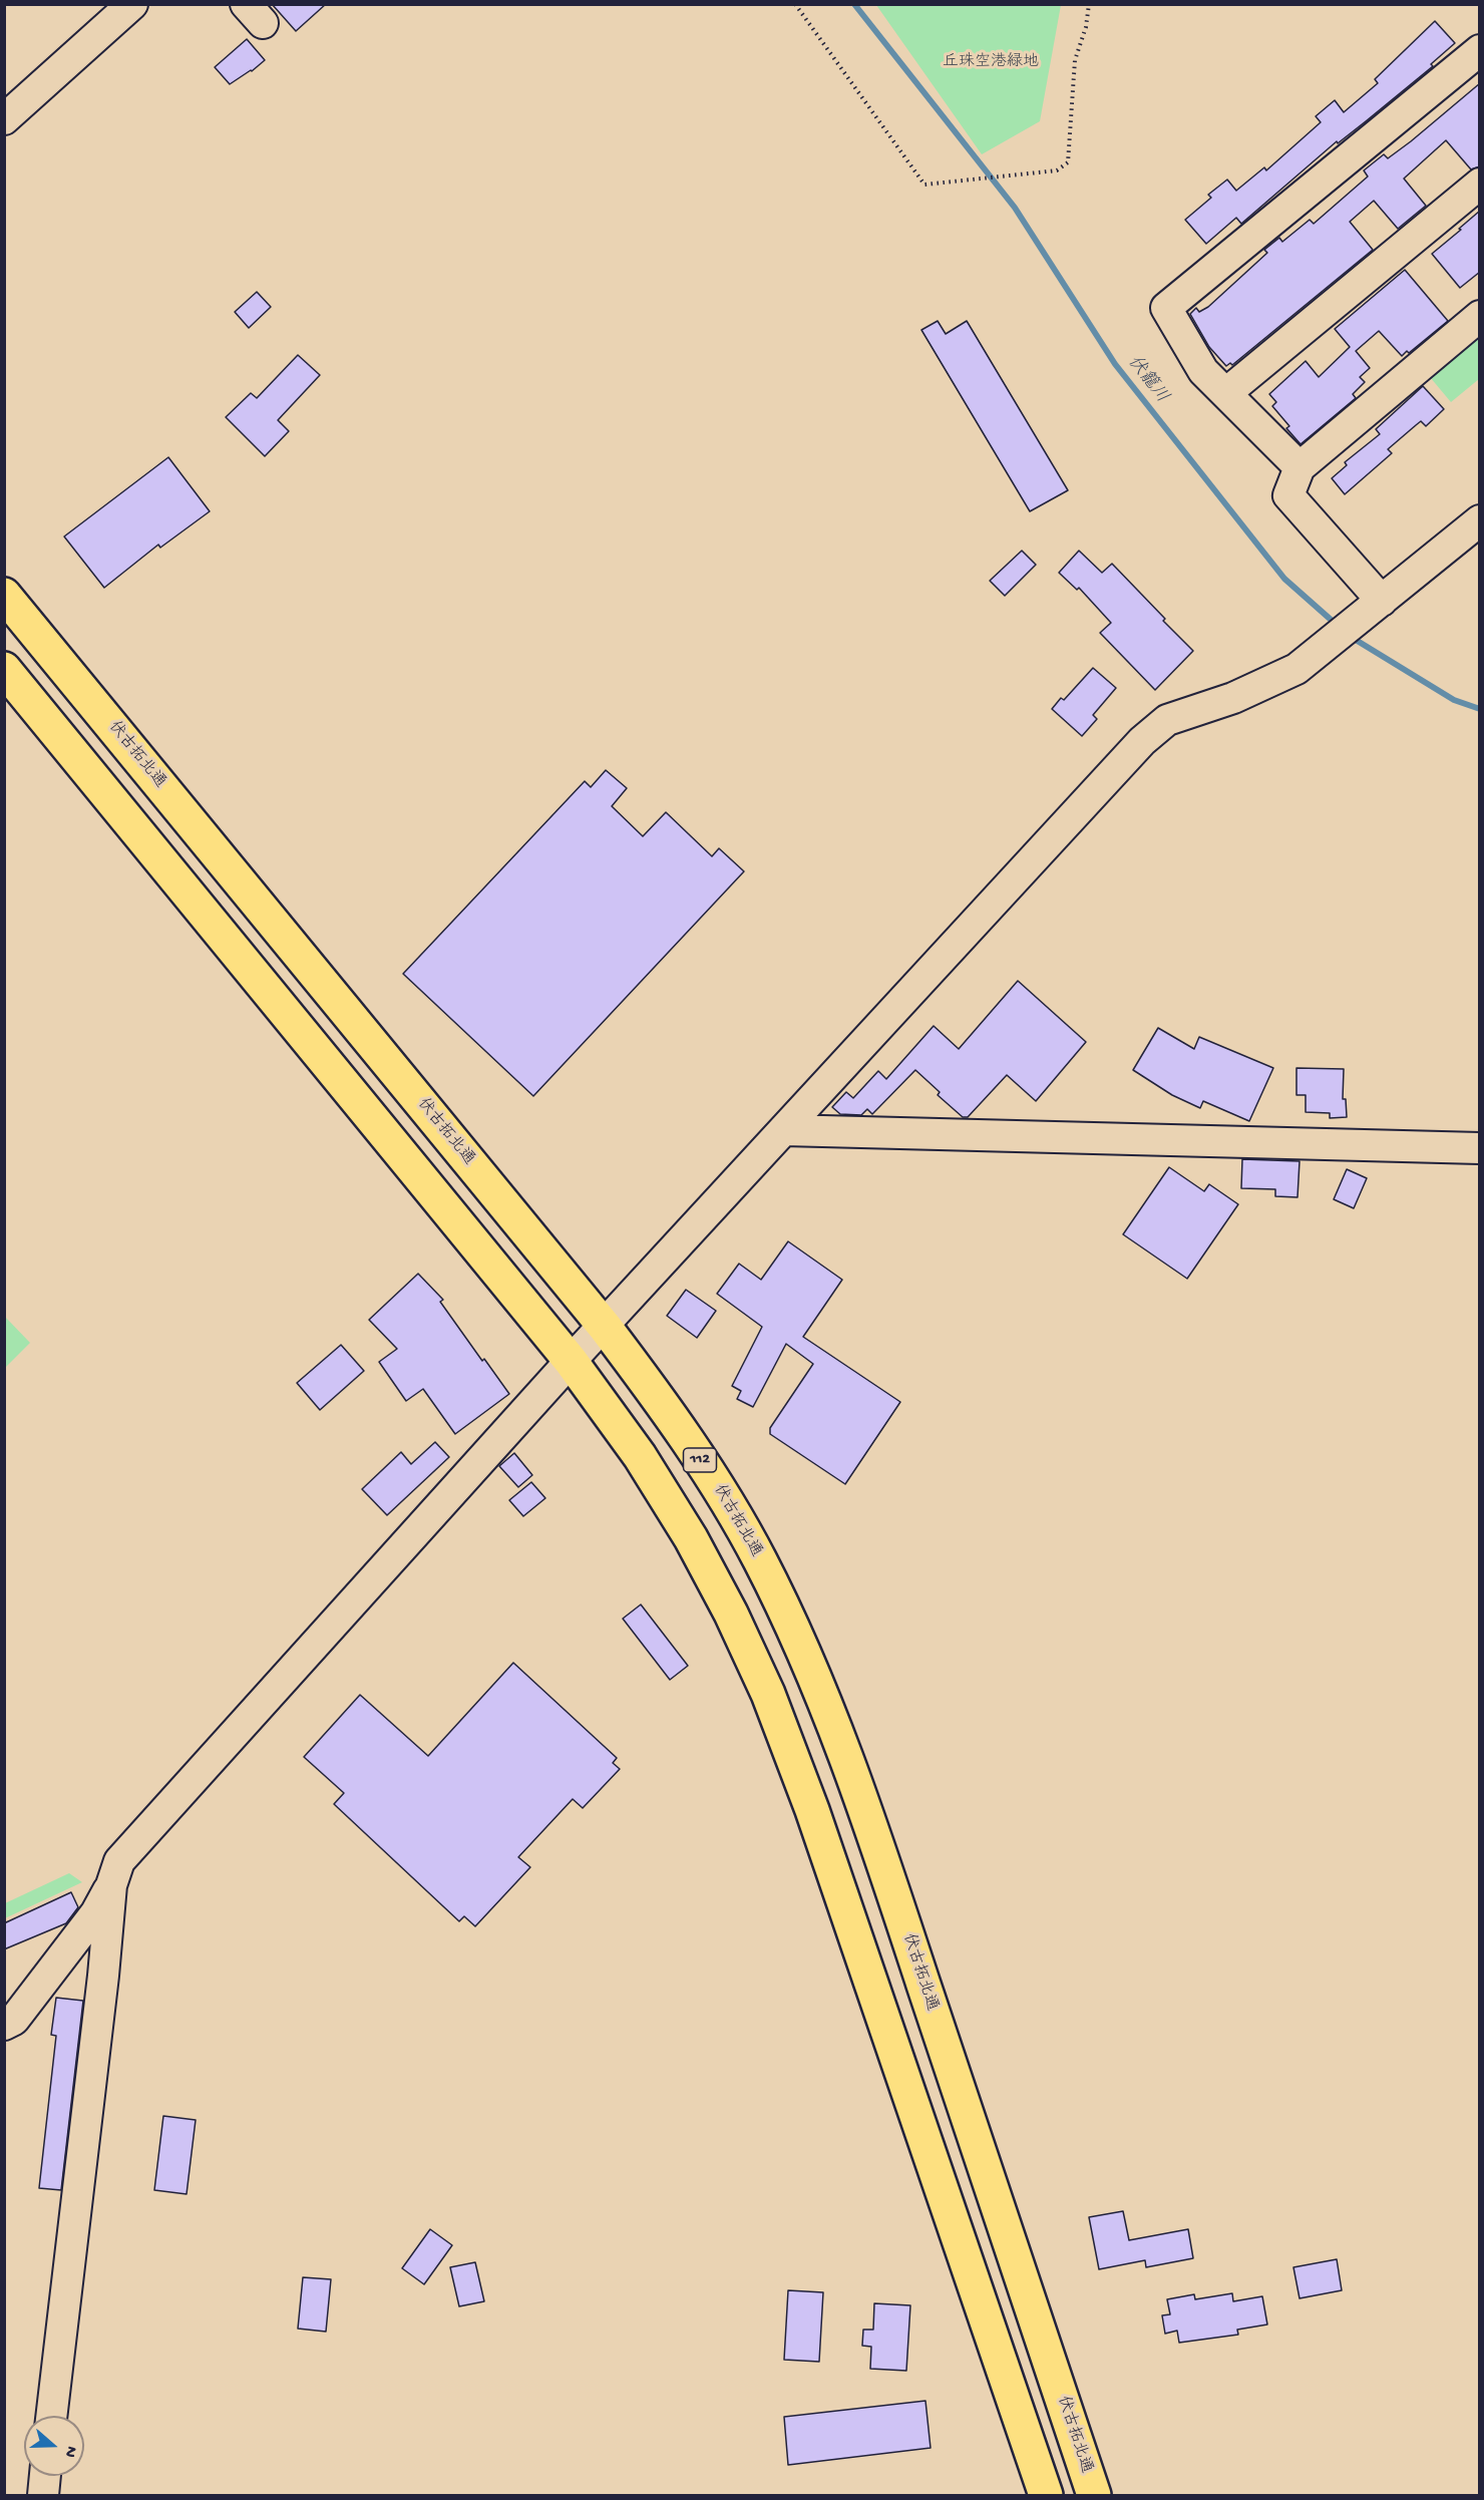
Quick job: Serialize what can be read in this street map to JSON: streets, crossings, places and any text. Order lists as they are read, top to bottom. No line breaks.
{"streets":{"main road":["伏古拓北通","112"]},"water":["伏籠川"],"parks":["丘珠空港緑地"],"north":"right"}
